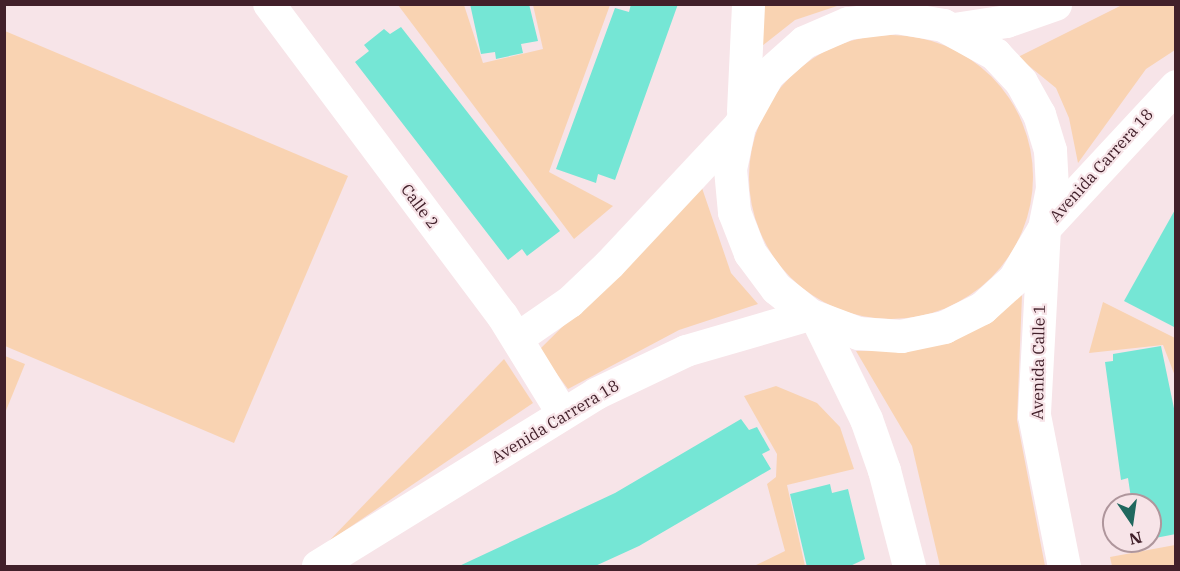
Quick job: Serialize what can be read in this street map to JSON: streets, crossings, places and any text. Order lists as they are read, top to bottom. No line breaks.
{"streets":{"main road":["Avenida Carrera 18","Avenida Calle 1"],"street":["Calle 2"]},"crossings":[["Avenida Carrera 18","Calle 2"],["Avenida Carrera 18","Avenida Calle 1"]],"north":"bottom"}
